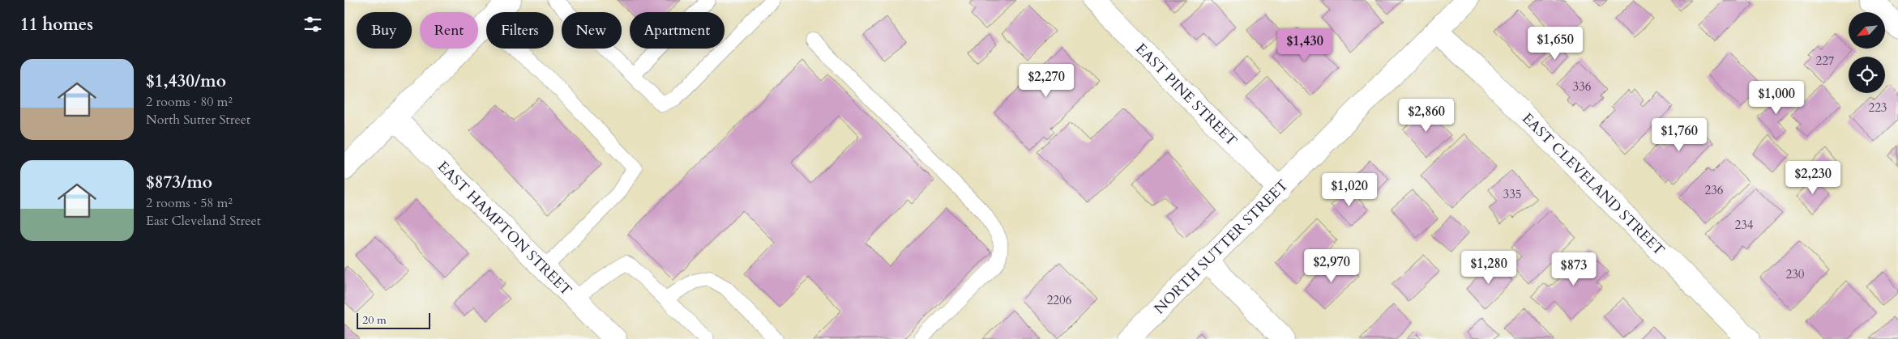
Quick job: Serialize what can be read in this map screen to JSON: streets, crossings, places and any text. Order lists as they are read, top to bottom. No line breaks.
{"streets":{"street":["EAST PINE STREET","EAST CLEVELAND STREET","EAST HAMPTON STREET","NORTH SUTTER STREET"]},"crossings":[["EAST PINE STREET","NORTH SUTTER STREET"],["EAST CLEVELAND STREET","NORTH SUTTER STREET"]],"house_numbers":["227","336","223","236","335","234","230","2206"],"scale_bar":"20 m","north":"bottom left","page":{"heading":"11 homes","chip":["Buy","Rent","Filters","New","Apartment"],"price":["$1,650","$1,430","$2,270","$1,000","$2,860","$1,760","$2,230","$1,020","$2,970","$1,280","$873"],"list":[{"name":"$1,430/mo","note":"2 rooms · 80 m² · North Sutter Street"},{"name":"$873/mo","note":"2 rooms · 58 m² · East Cleveland Street"}],"scale":"20 m"}}
